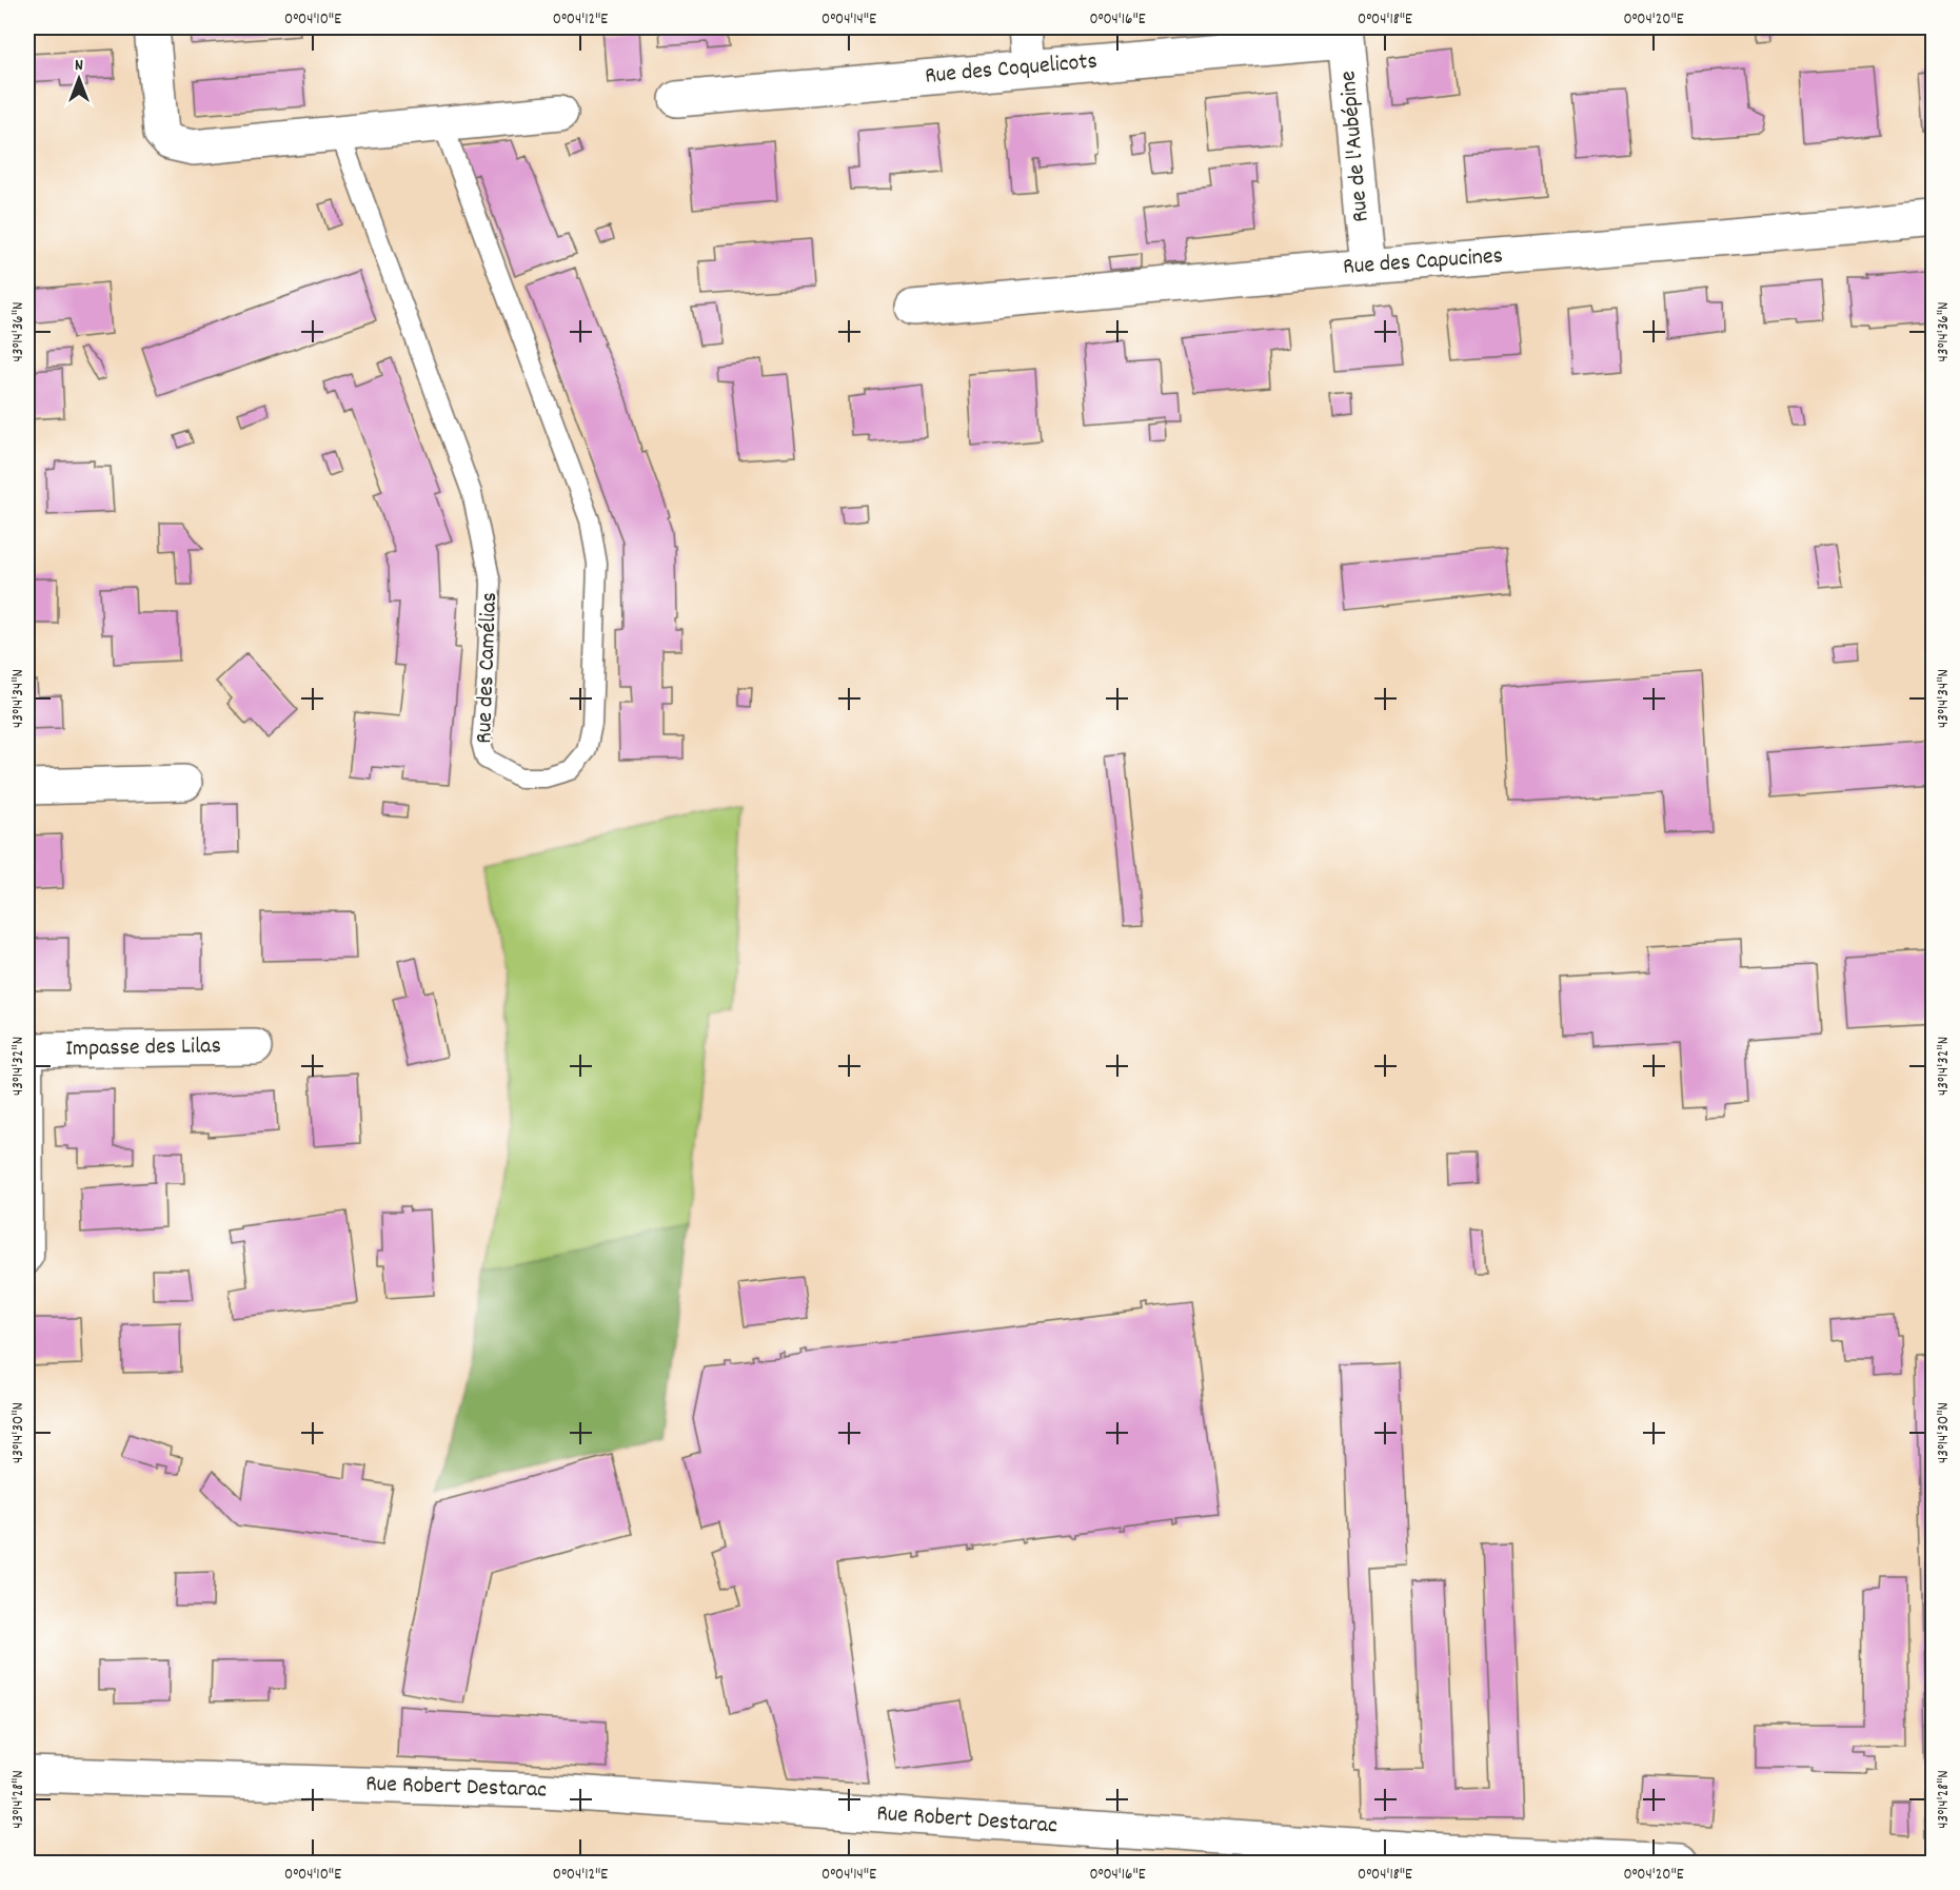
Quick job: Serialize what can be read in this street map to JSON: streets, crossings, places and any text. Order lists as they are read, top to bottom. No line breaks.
{"streets":{"street":["Rue des Coquelicots","Rue de l'Aubépine","Rue des Capucines","Impasse des Lilas","Rue Robert Destarac"],"lane":["Rue des Camélias"]},"crossings":[["Rue des Coquelicots","Rue de l'Aubépine"],["Rue de l'Aubépine","Rue des Capucines"]],"north":"top","coordinates":["0°04'10\"E","0°04'12\"E","0°04'14\"E","0°04'16\"E","0°04'18\"E","0°04'20\"E","43°14'36\"N","43°14'34\"N","43°14'32\"N","43°14'30\"N","43°14'28\"N"]}
